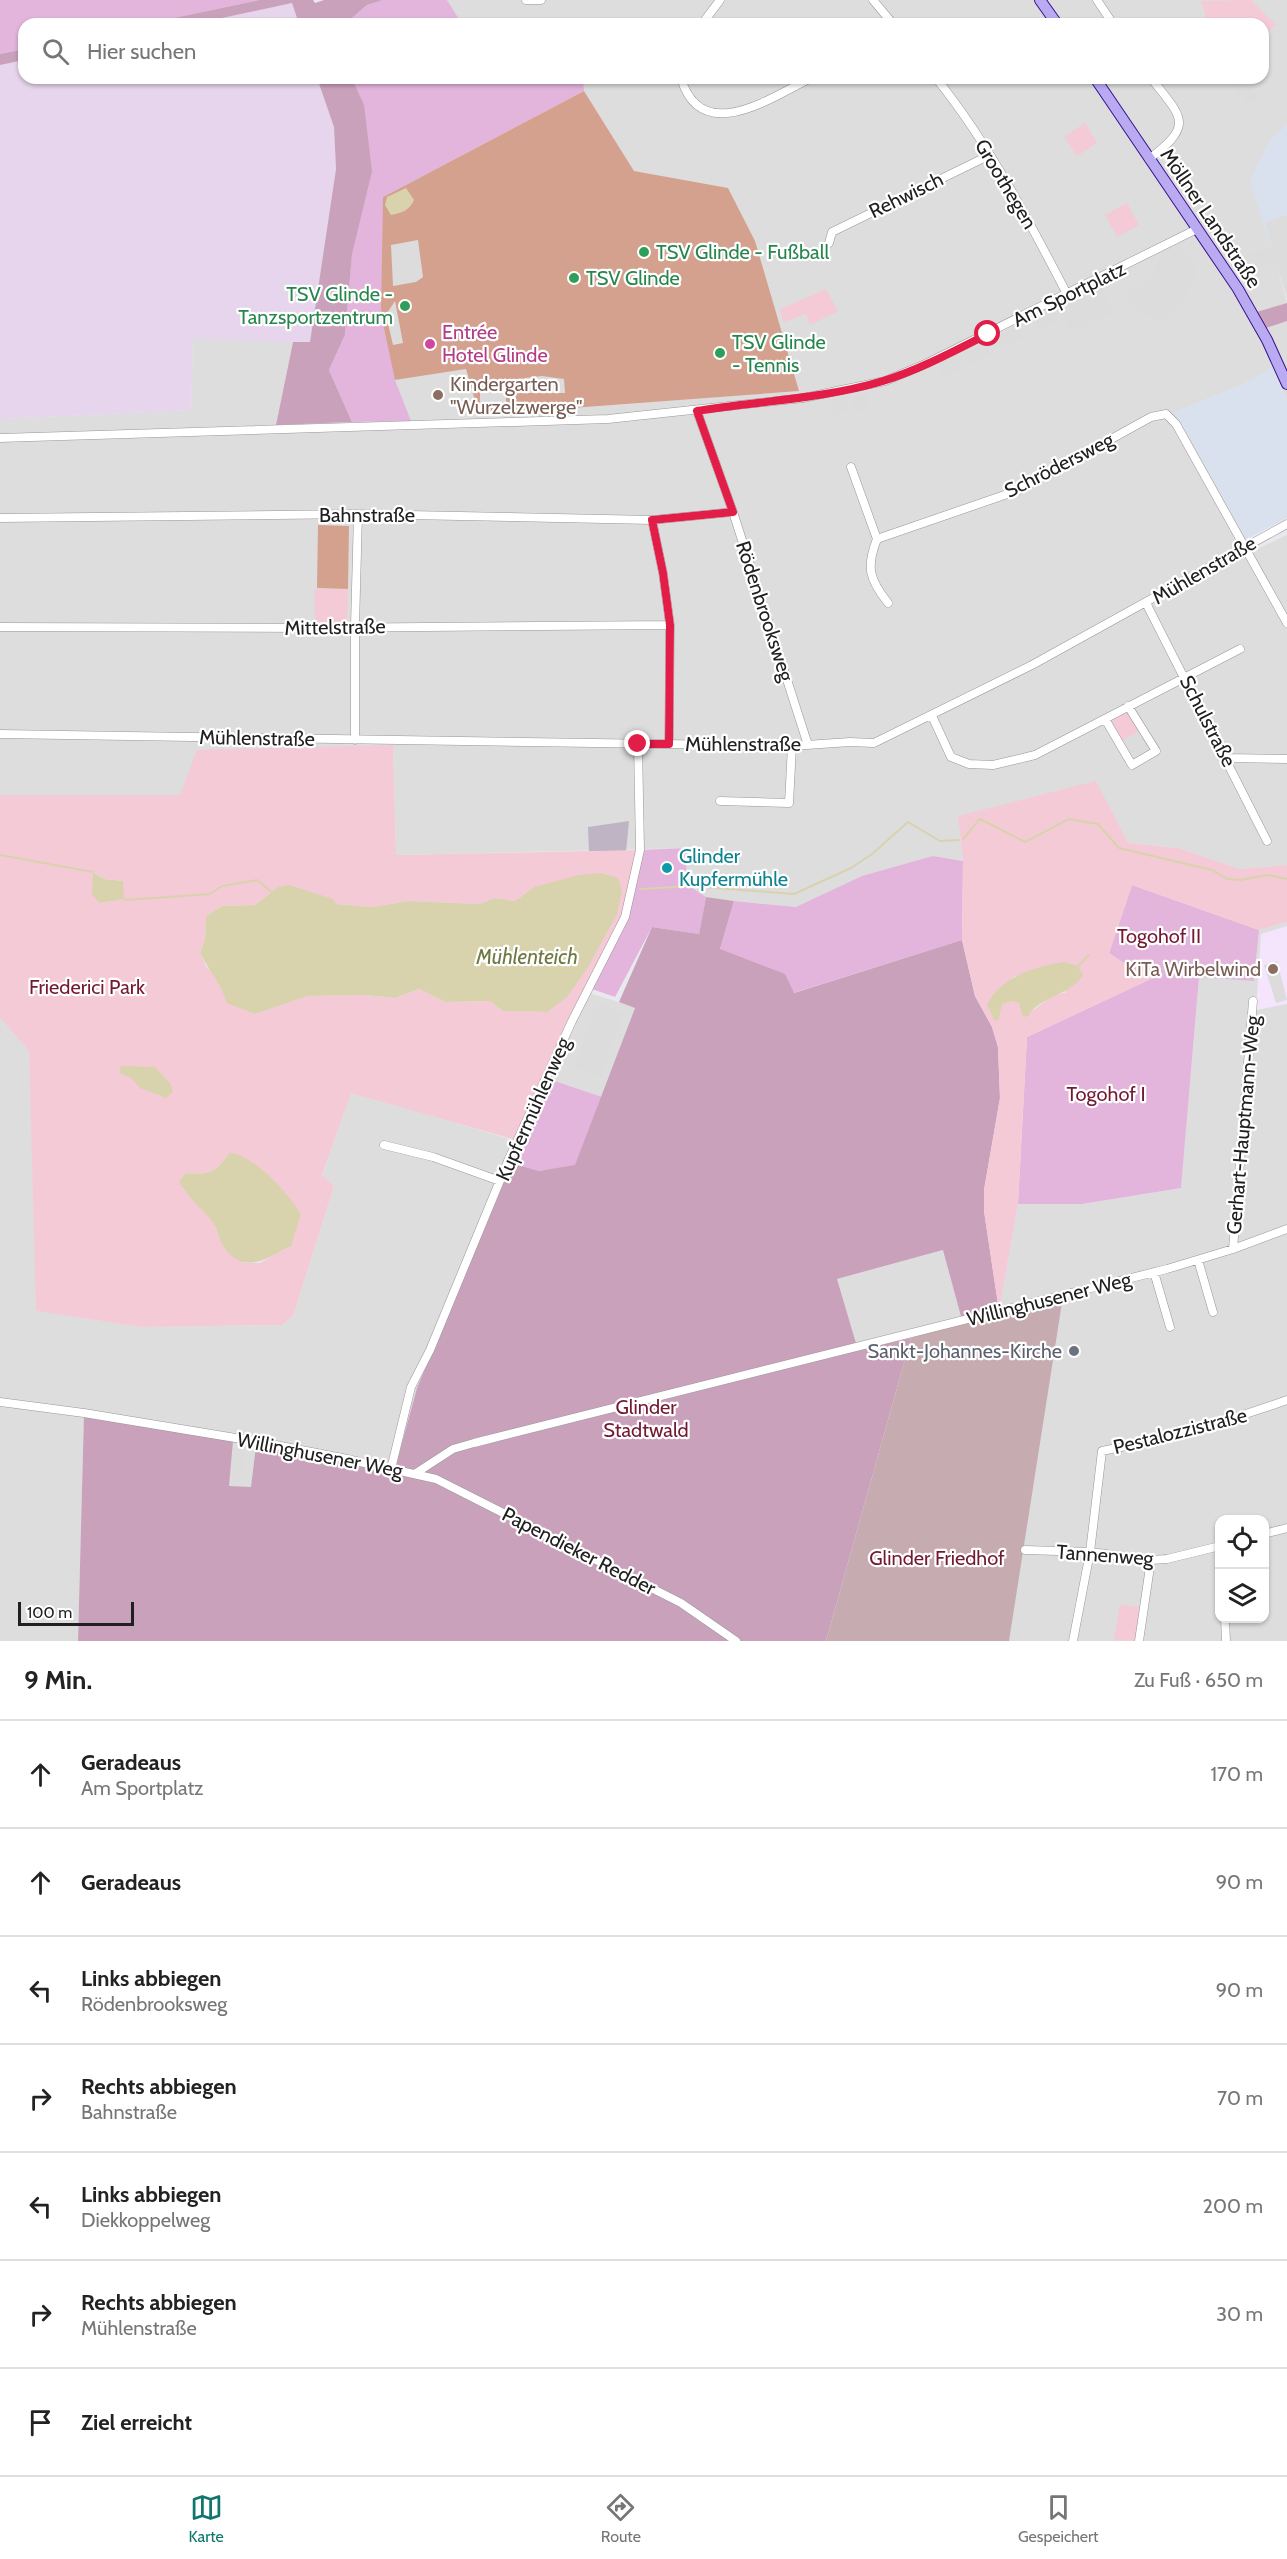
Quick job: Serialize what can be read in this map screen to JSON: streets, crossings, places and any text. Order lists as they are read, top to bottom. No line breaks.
{"streets":{"main road":["Möllner Landstraße"],"street":["Groothegen","Rehwisch","Am Sportplatz","Schrödersweg","Bahnstraße","Mühlenstraße","Rödenbrooksweg","Mittelstraße","Schulstraße","Kupfermühlenweg","Gerhart-Hauptmann-Weg","Willinghusener Weg","Pestalozzistraße","Papendieker Redder","Tannenweg"]},"crossings":[["Groothegen","Rehwisch"],["Groothegen","Am Sportplatz"],["Möllner Landstraße","Am Sportplatz"],["Am Sportplatz","Rödenbrooksweg"],["Schrödersweg","Mühlenstraße"],["Bahnstraße","Rödenbrooksweg"],["Mühlenstraße","Rödenbrooksweg"],["Mühlenstraße","Schulstraße"],["Mühlenstraße","Kupfermühlenweg"],["Kupfermühlenweg","Willinghusener Weg"],["Gerhart-Hauptmann-Weg","Willinghusener Weg"],["Willinghusener Weg","Papendieker Redder"],["Pestalozzistraße","Tannenweg"]],"water":["Mühlenteich"],"parks":["Togohof II","Friederici Park","Togohof I","Glinder Stadtwald","Glinder Friedhof"],"places":["TSV Glinde - Fußball","TSV Glinde","TSV Glinde - Tanzsportzentrum","Entrée Hotel Glinde","TSV Glinde - Tennis","Kindergarten \"Wurzelzwerge\"","Glinder Kupfermühle","KiTa Wirbelwind","Sankt-Johannes-Kirche"],"scale_bar":"100 m","page":{"search":"Hier suchen","scale":"100 m","heading":["9 Min.","Zu Fuß · 650 m"],"list":[["Geradeaus","Am Sportplatz","170 m"],["Geradeaus","90 m"],["Links abbiegen","Rödenbrooksweg","90 m"],["Rechts abbiegen","Bahnstraße","70 m"],["Links abbiegen","Diekkoppelweg","200 m"],["Rechts abbiegen","Mühlenstraße","30 m"],"Ziel erreicht"],"nav":["Karte","Route","Gespeichert"]}}
